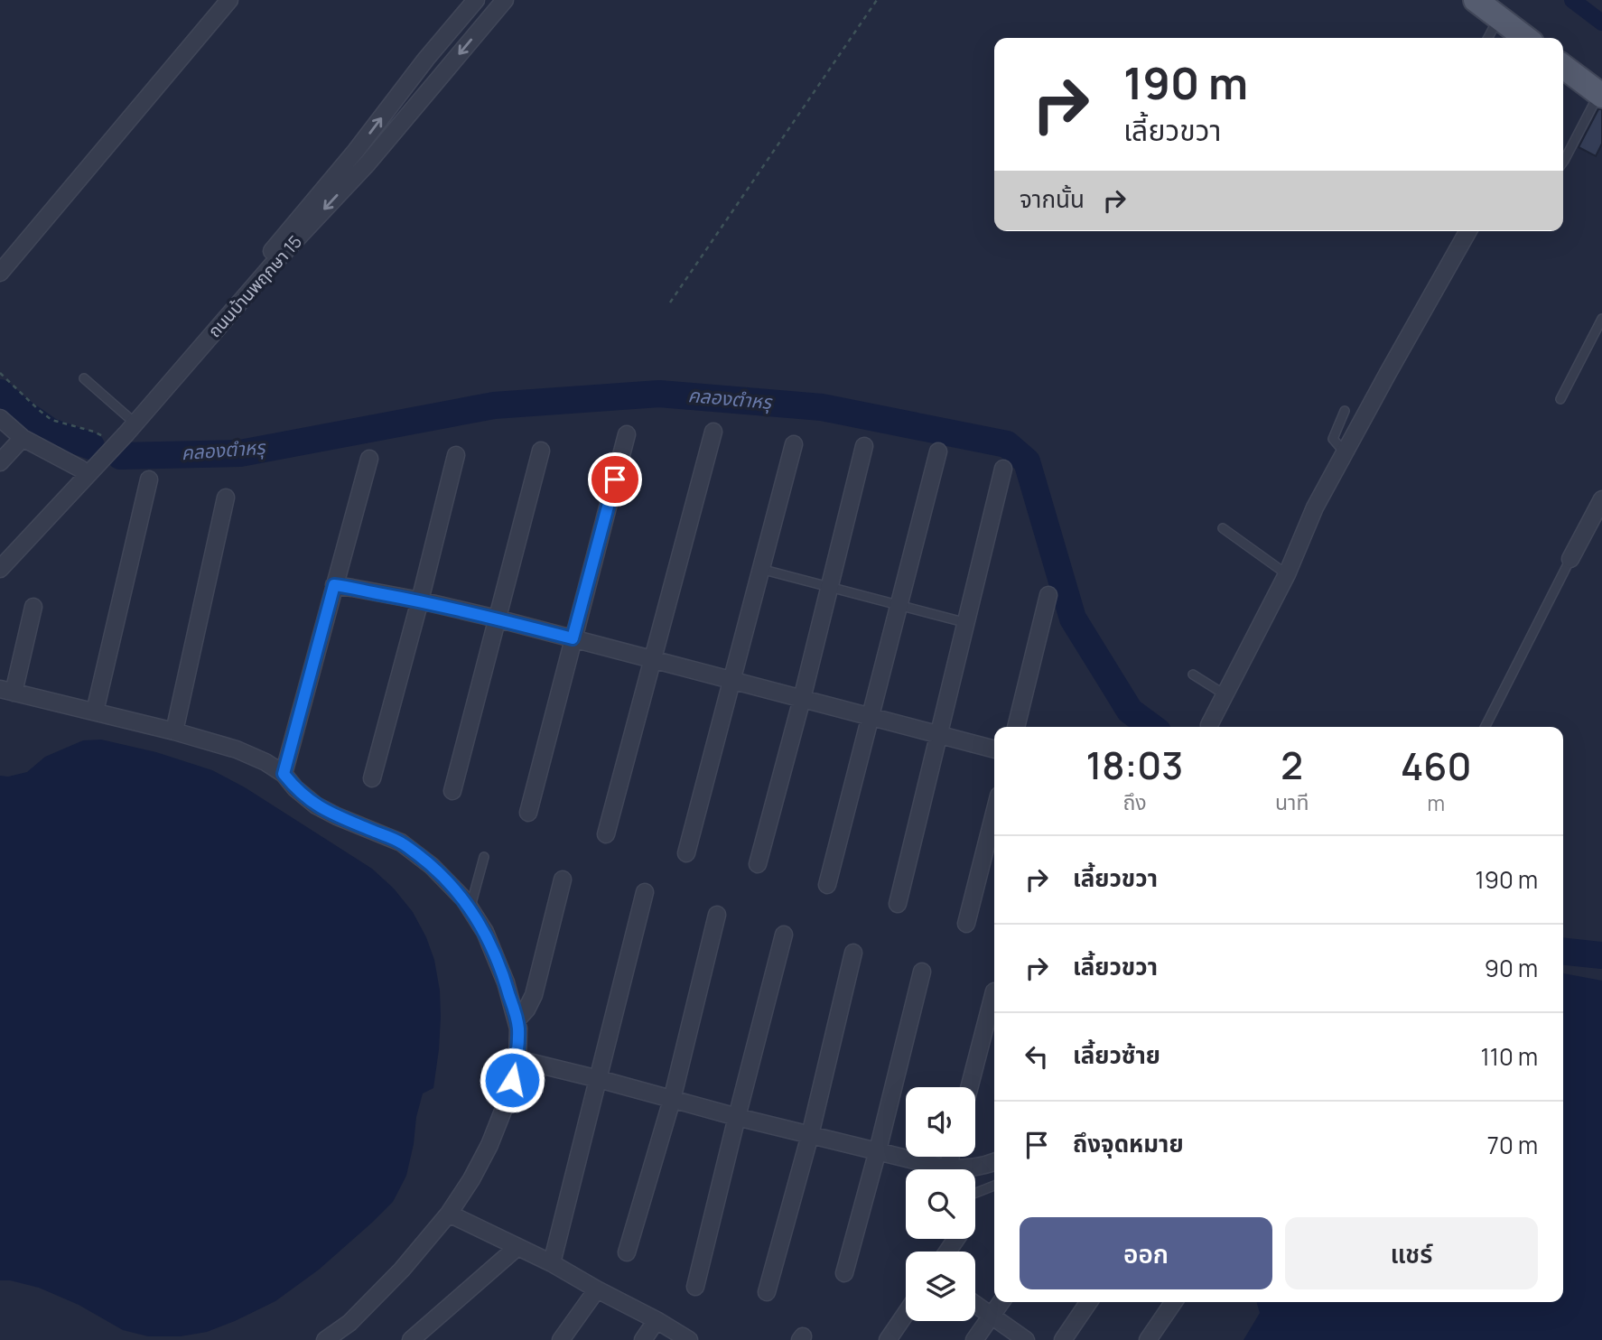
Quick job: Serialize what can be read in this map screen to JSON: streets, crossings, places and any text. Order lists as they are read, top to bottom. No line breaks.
{"streets":{"street":["ถนนบ้านพฤกษา 15"]},"water":["คลองตำหรุ"],"page":{"turn":["190 m","เลี้ยวขวา"],"then":"จากนั้น","eta":["18:03","ถึง","2","นาที","460","m"],"list":[{"name":"เลี้ยวขวา","value":"190 m"},{"name":"เลี้ยวขวา","value":"90 m"},{"name":"เลี้ยวซ้าย","value":"110 m"},{"name":"ถึงจุดหมาย","value":"70 m"}],"buttons":["ออก","แชร์"]}}
